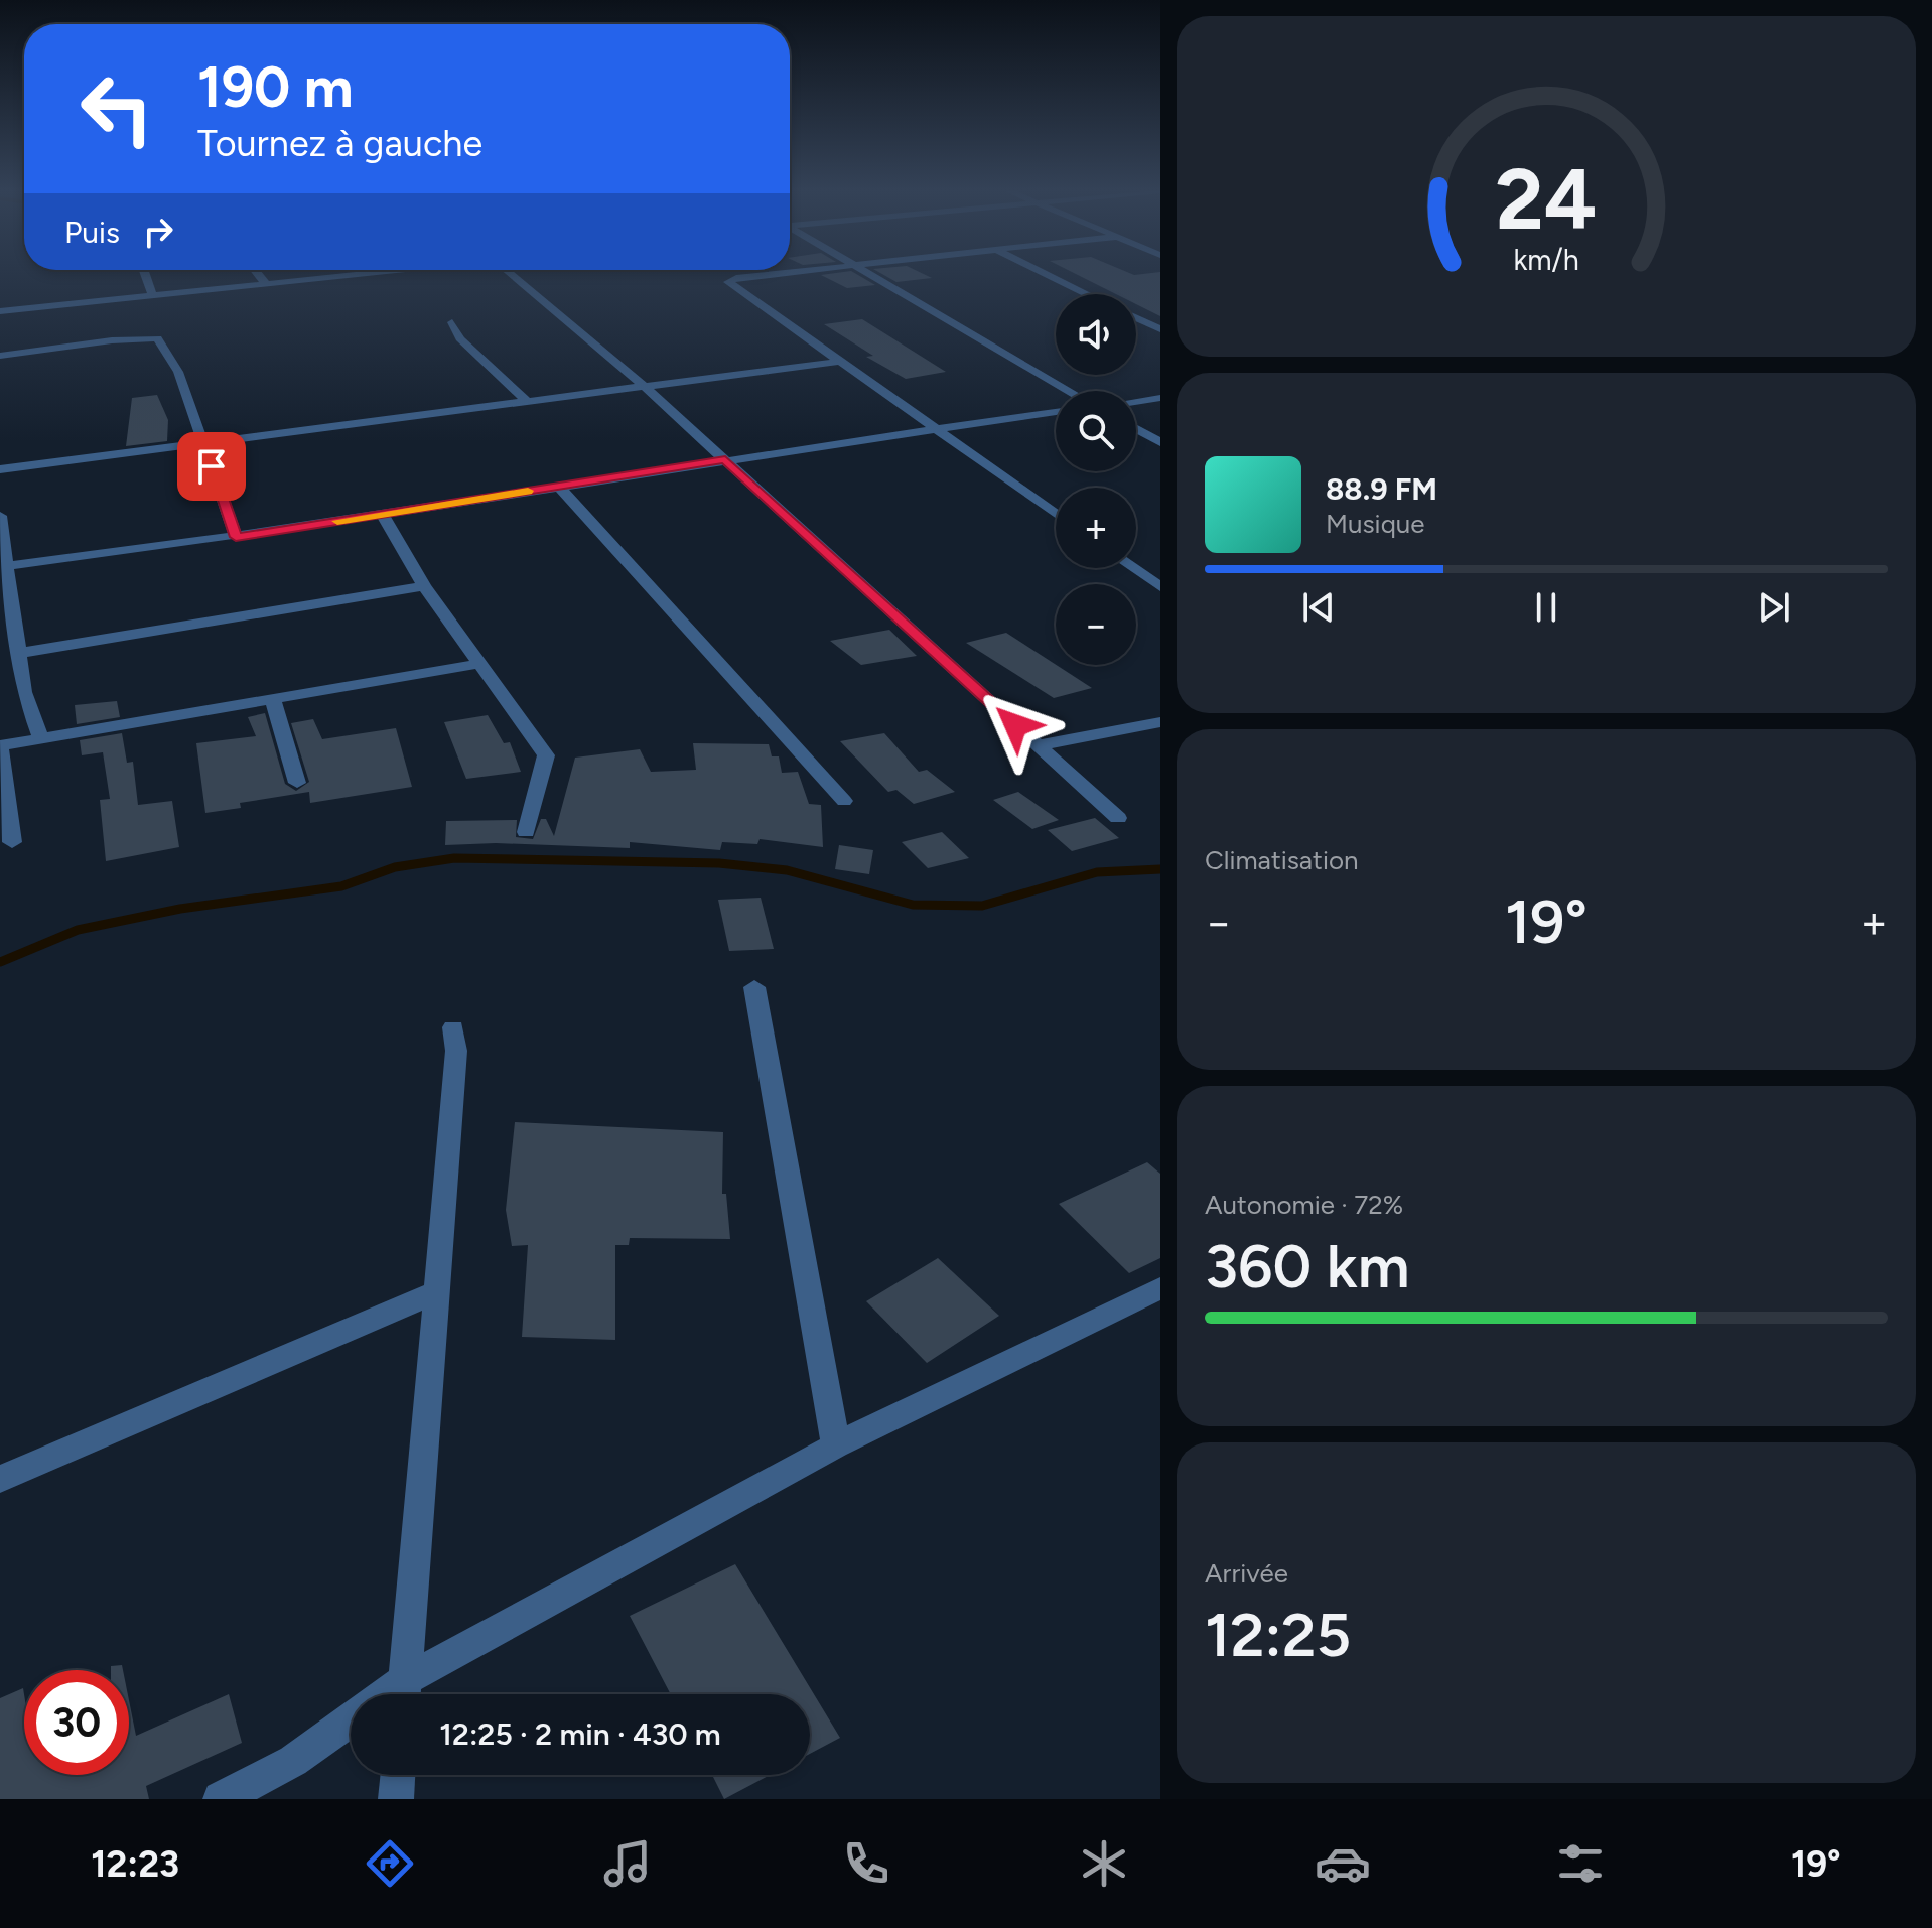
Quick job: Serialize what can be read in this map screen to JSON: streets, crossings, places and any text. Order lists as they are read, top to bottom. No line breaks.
{"page":{"turn":["190 m","Tournez à gauche"],"then":"Puis","map_buttons":["+","−"],"song":["88.9 FM","Musique"],"tile":["Climatisation",["Autonomie · 72%","360 km"],["Arrivée","12:25"]],"heat":["−","19°","+"],"limit":"30","trip":"12:25 · 2 min · 430 m","tabs":["12:23","19°"],"gauge":["24","km/h"]}}
